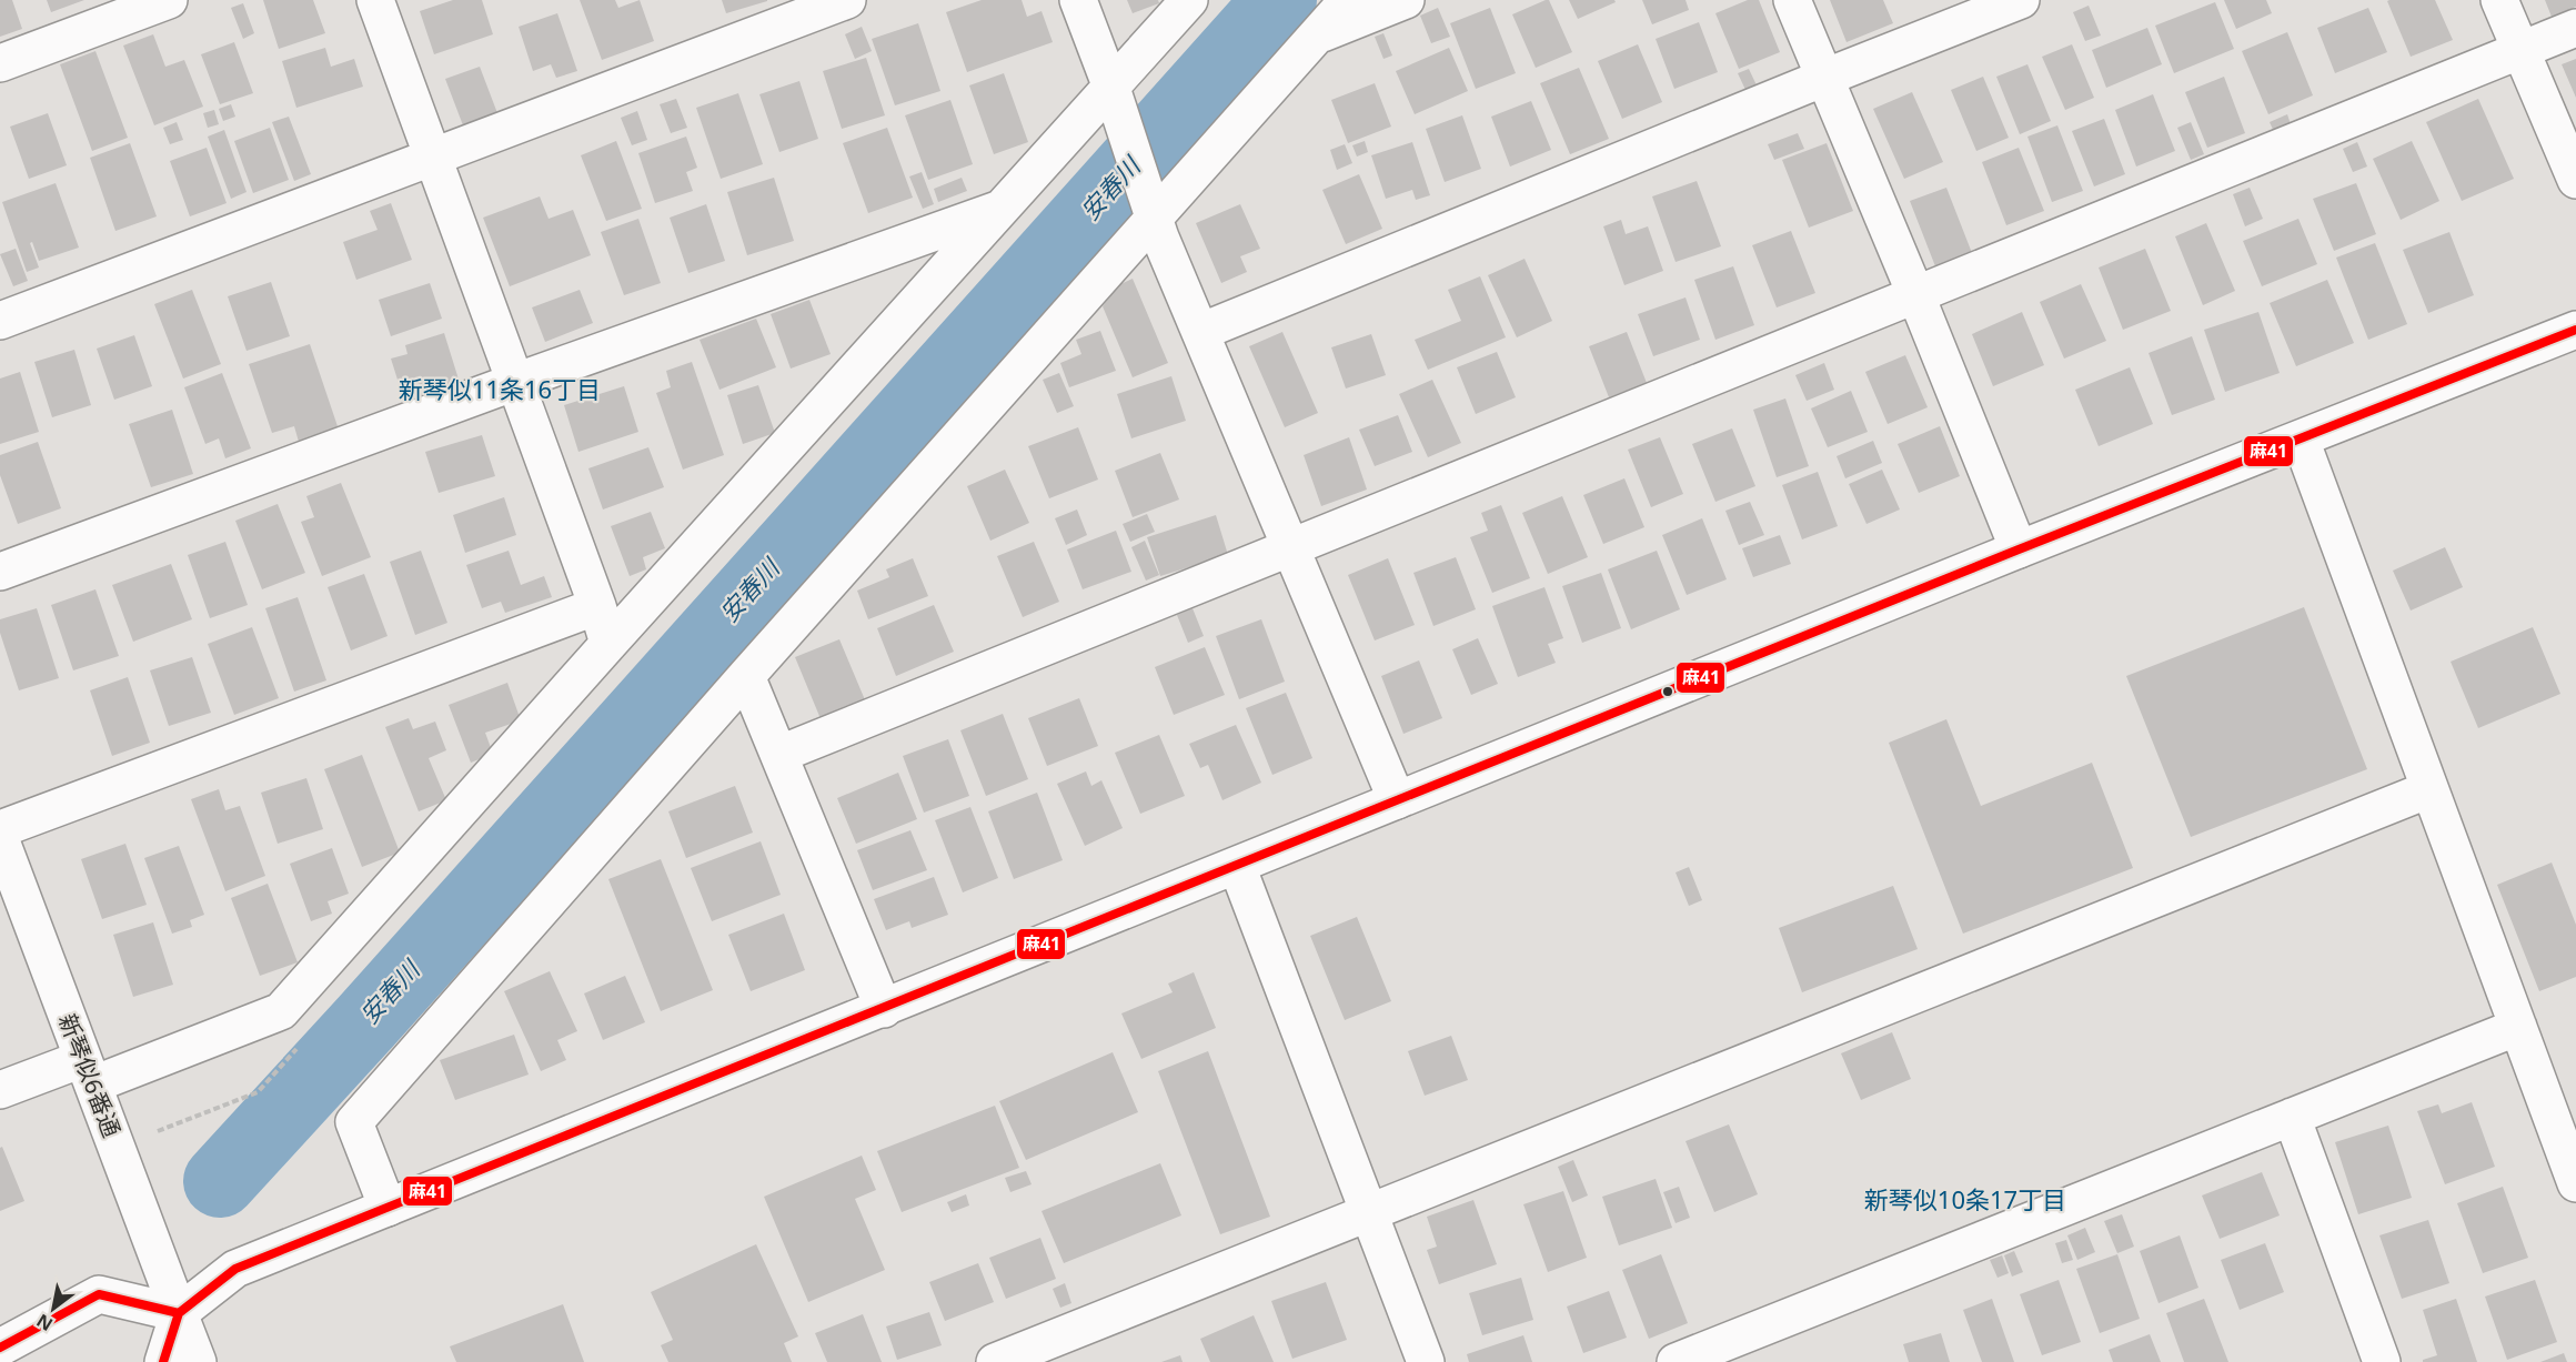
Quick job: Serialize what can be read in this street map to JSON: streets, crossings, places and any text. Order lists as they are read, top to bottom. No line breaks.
{"streets":{"street":["新琴似6番通"]},"districts":["新琴似11条16丁目","新琴似10条17丁目"],"water":["安春川"],"lines":["transit line 麻41"],"north":"bottom left"}
